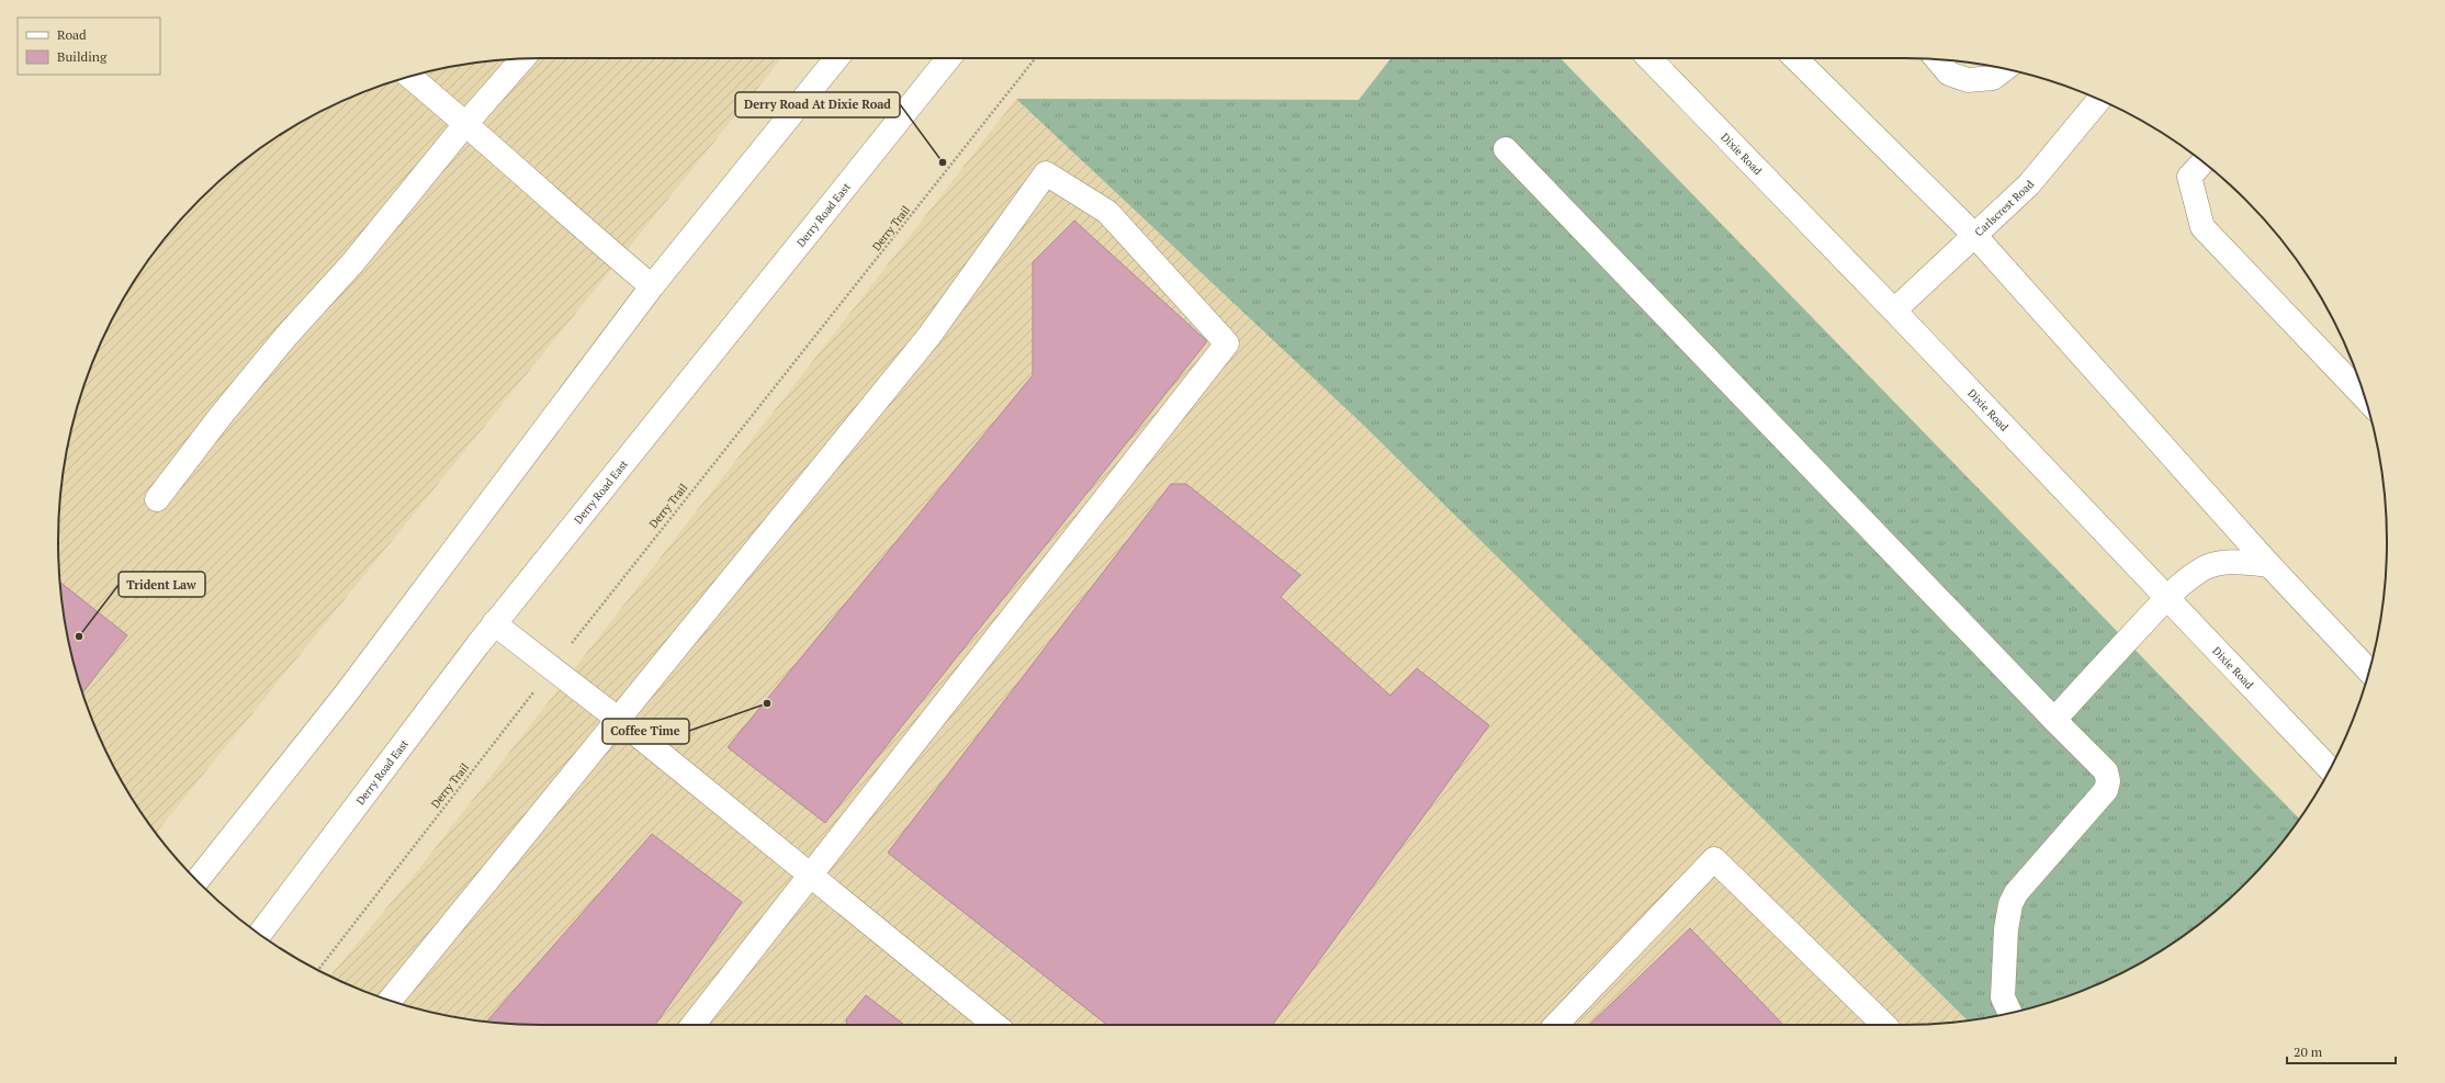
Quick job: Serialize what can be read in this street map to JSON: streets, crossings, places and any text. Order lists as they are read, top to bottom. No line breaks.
{"streets":{"main road":["Dixie Road","Carlscrest Road","Derry Road East"],"path":["Derry Trail"]},"crossings":[["Dixie Road","Carlscrest Road"]],"places":["Derry Road At Dixie Road","Trident Law","Coffee Time"],"legend":["Road","Building"],"scale_bar":"20 m"}
